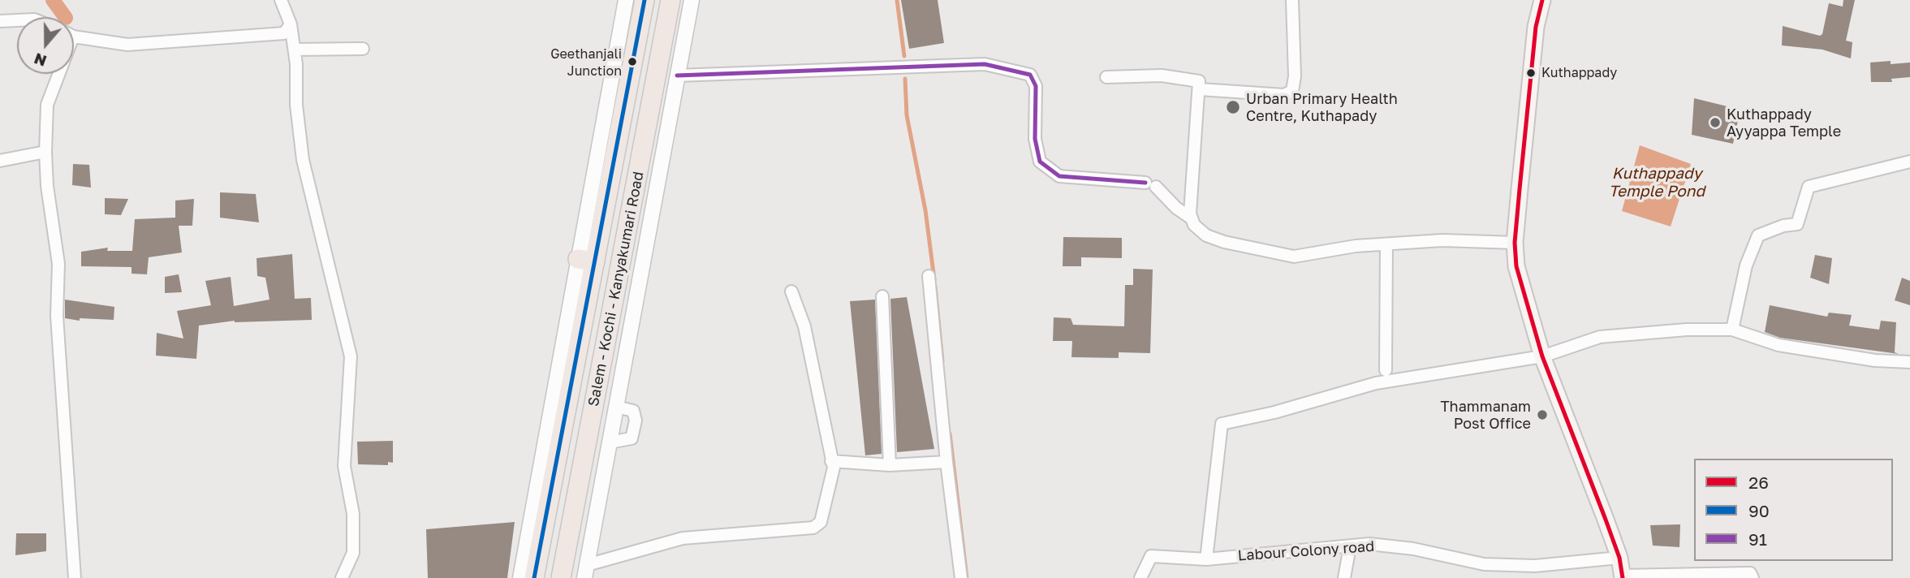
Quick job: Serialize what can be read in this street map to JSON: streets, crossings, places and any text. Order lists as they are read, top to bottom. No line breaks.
{"streets":{"highway":["Salem - Kochi - Kanyakumari Road"],"street":["Labour Colony road"]},"water":["Kuthappady Temple Pond"],"places":["Geethanjali Junction","Kuthappady","Urban Primary Health Centre, Kuthapady","Kuthappady Ayyappa Temple","Thammanam Post Office"],"lines":["transit line 26","transit line 90","transit line 91"],"legend":["26","90","91"],"north":"bottom"}
